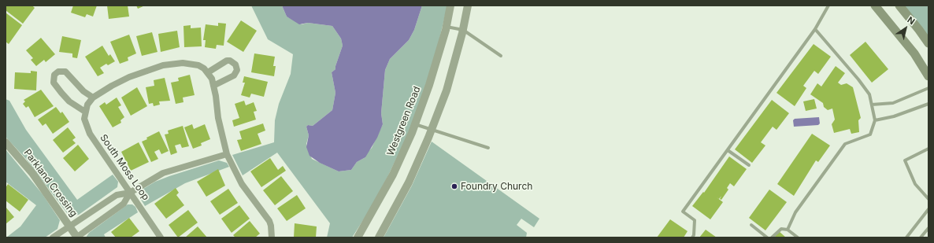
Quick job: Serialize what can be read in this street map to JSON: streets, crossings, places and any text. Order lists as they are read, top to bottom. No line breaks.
{"streets":{"street":["Westgreen Road","South Moss Loop","Parkland Crossing"]},"places":["Foundry Church"],"north":"top right"}
